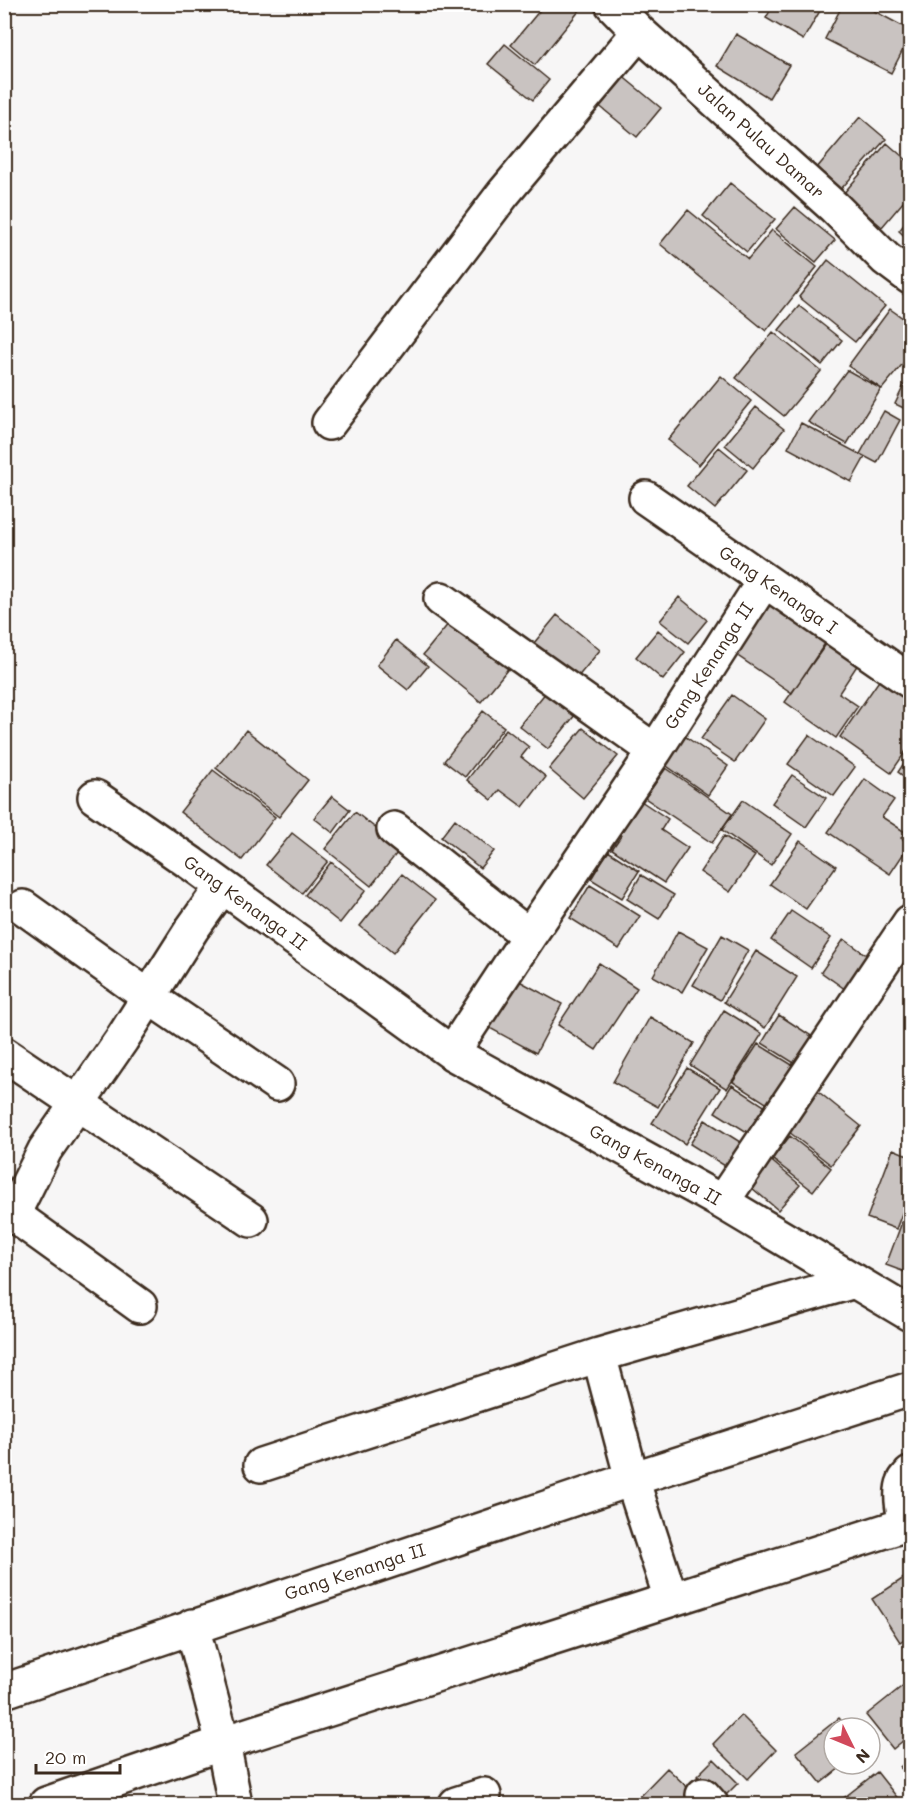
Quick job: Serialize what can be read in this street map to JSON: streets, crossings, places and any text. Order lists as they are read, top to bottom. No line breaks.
{"streets":{"street":["Jalan Pulau Damar","Gang Kenanga I","Gang Kenanga II"]},"crossings":[["Gang Kenanga I","Gang Kenanga II"]],"scale_bar":"20 m","north":"bottom right"}
